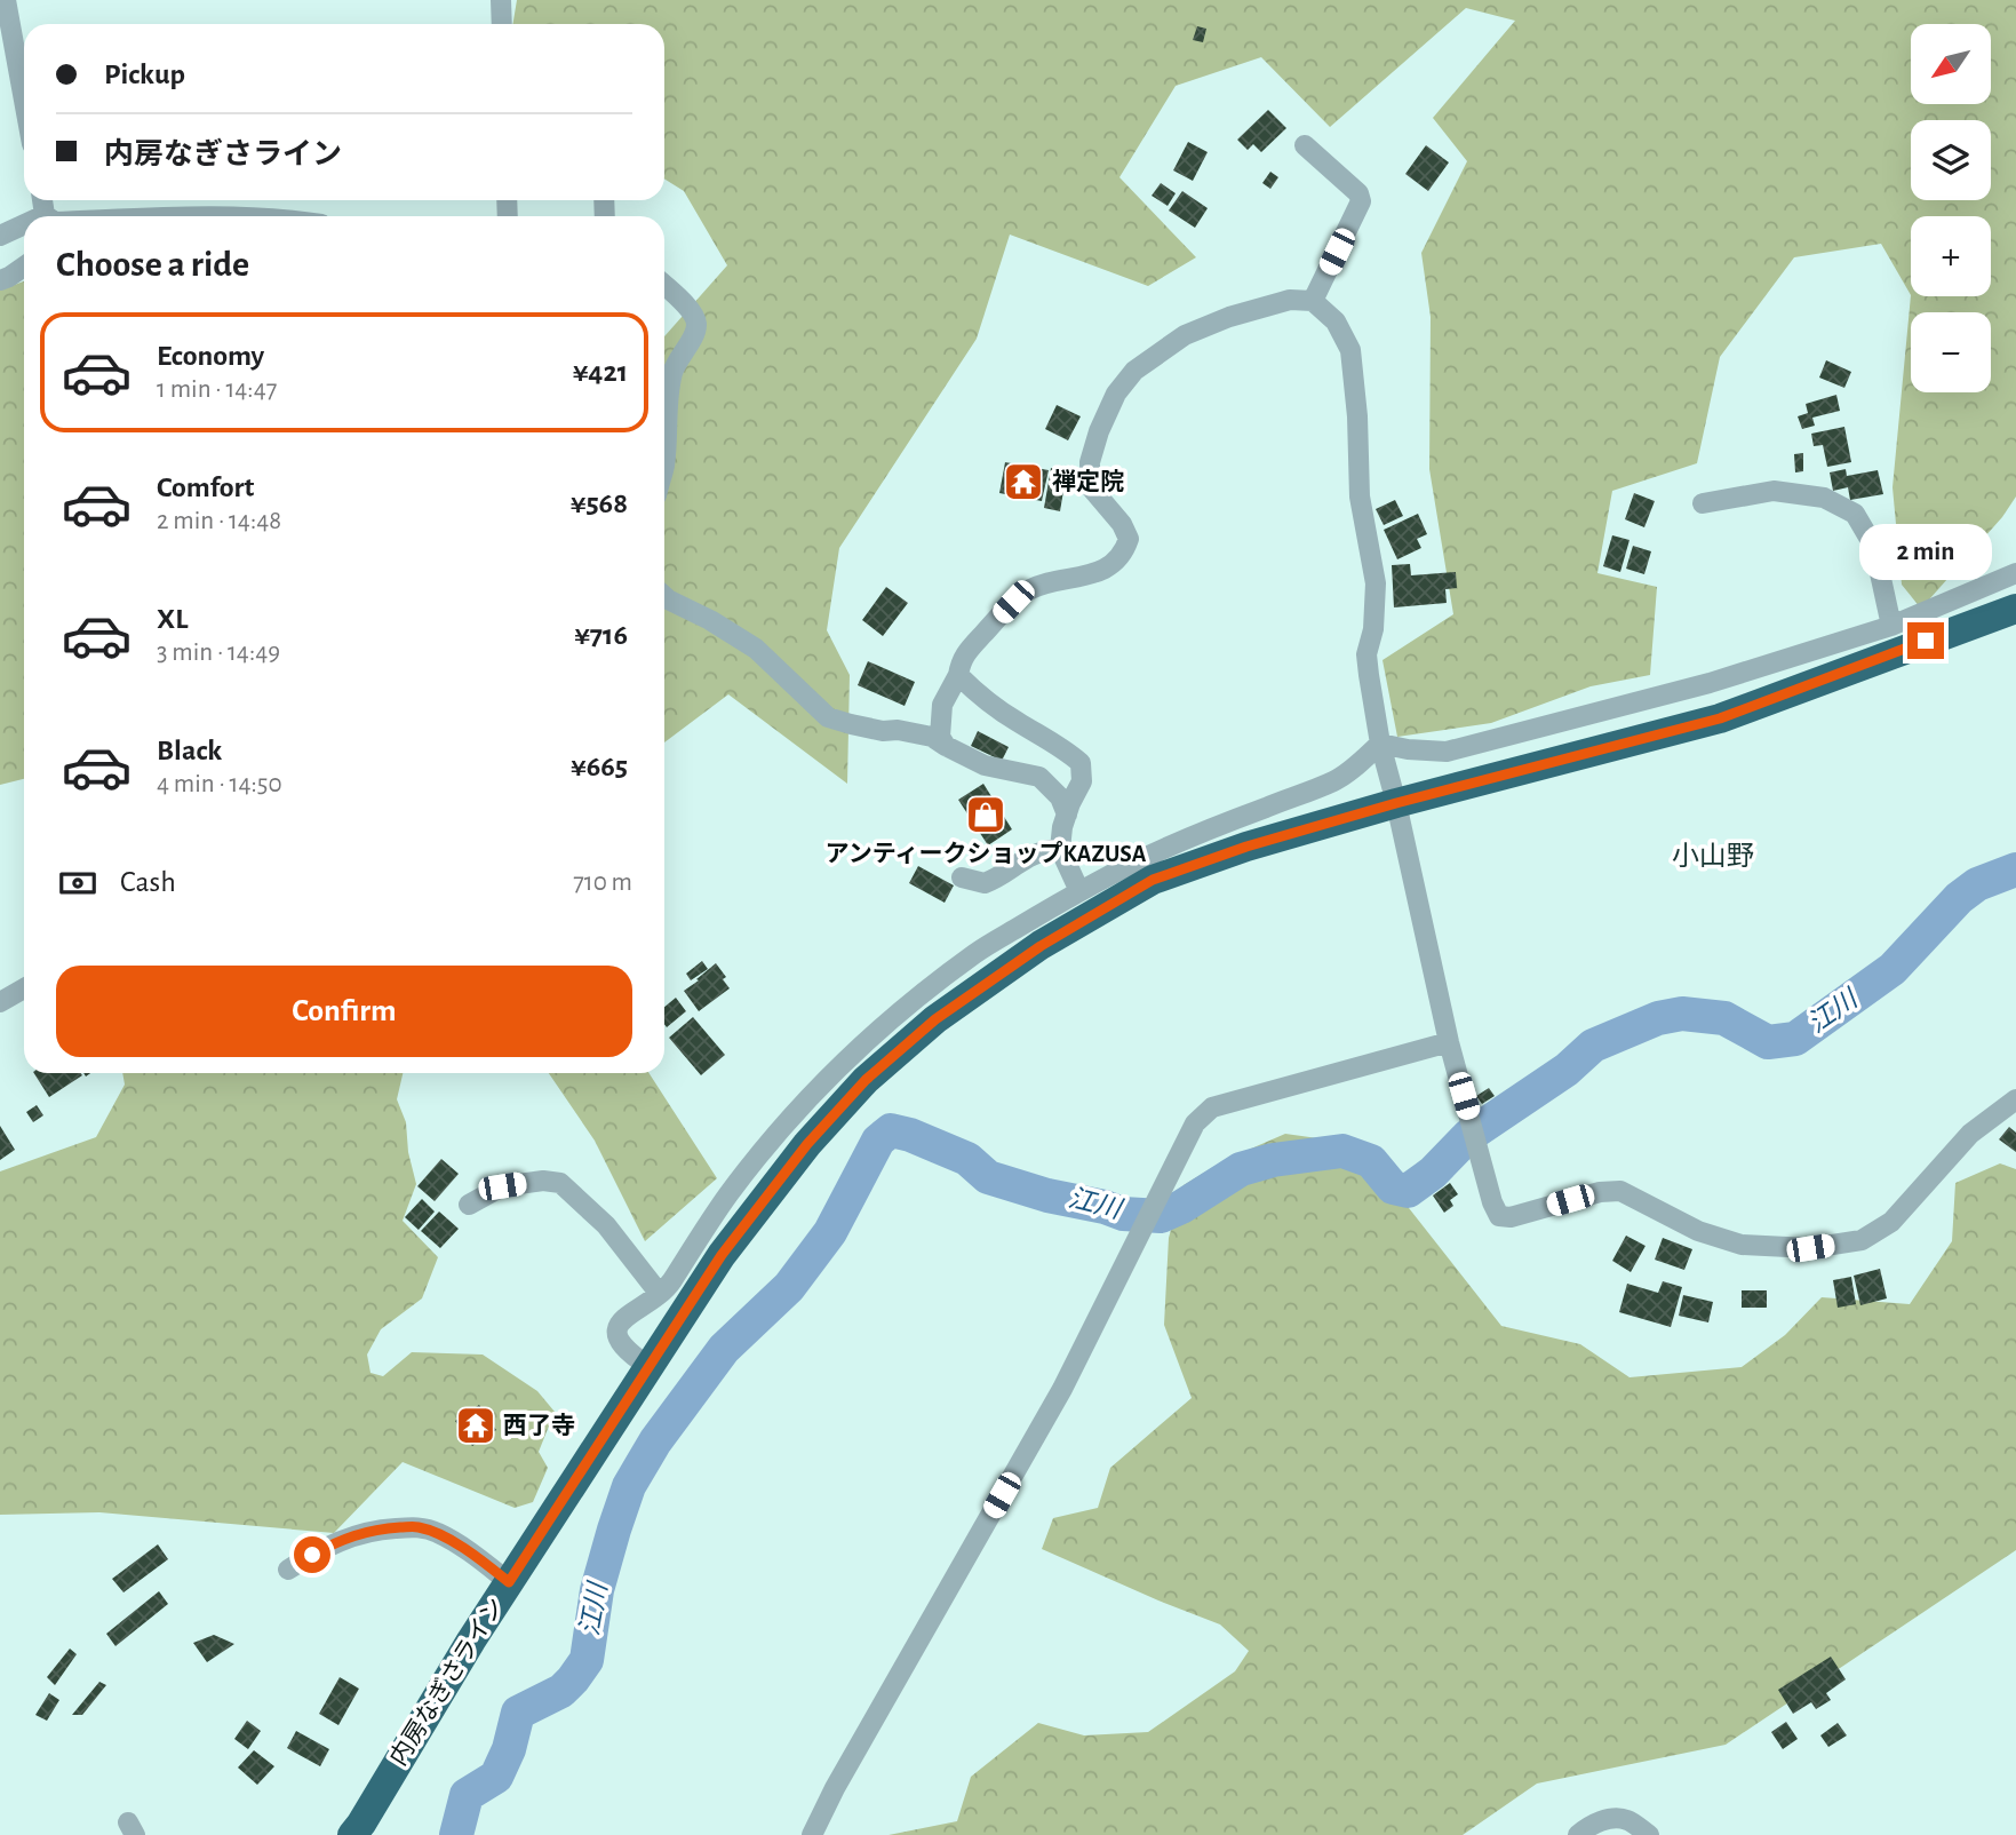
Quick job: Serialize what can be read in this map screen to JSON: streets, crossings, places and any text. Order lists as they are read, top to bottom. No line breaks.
{"streets":{"highway":["内房なぎさライン"]},"districts":["小山野"],"water":["江川"],"places":{"temple":["禅定院","西了寺"],"shop":["アンティークショップKAZUSA"]},"north":"bottom left","page":{"map_buttons":["+","−"],"banner":["Pickup","内房なぎさライン"],"heading":"Choose a ride","list":[{"name":"Economy","note":"1 min · 14:47","value":"¥421"},{"name":"Comfort","note":"2 min · 14:48","value":"¥568"},{"name":"XL","note":"3 min · 14:49","value":"¥716"},{"name":"Black","note":"4 min · 14:50","value":"¥665"}],"bubble":"2 min","pay":["Cash","710 m"],"buttons":"Confirm"}}
